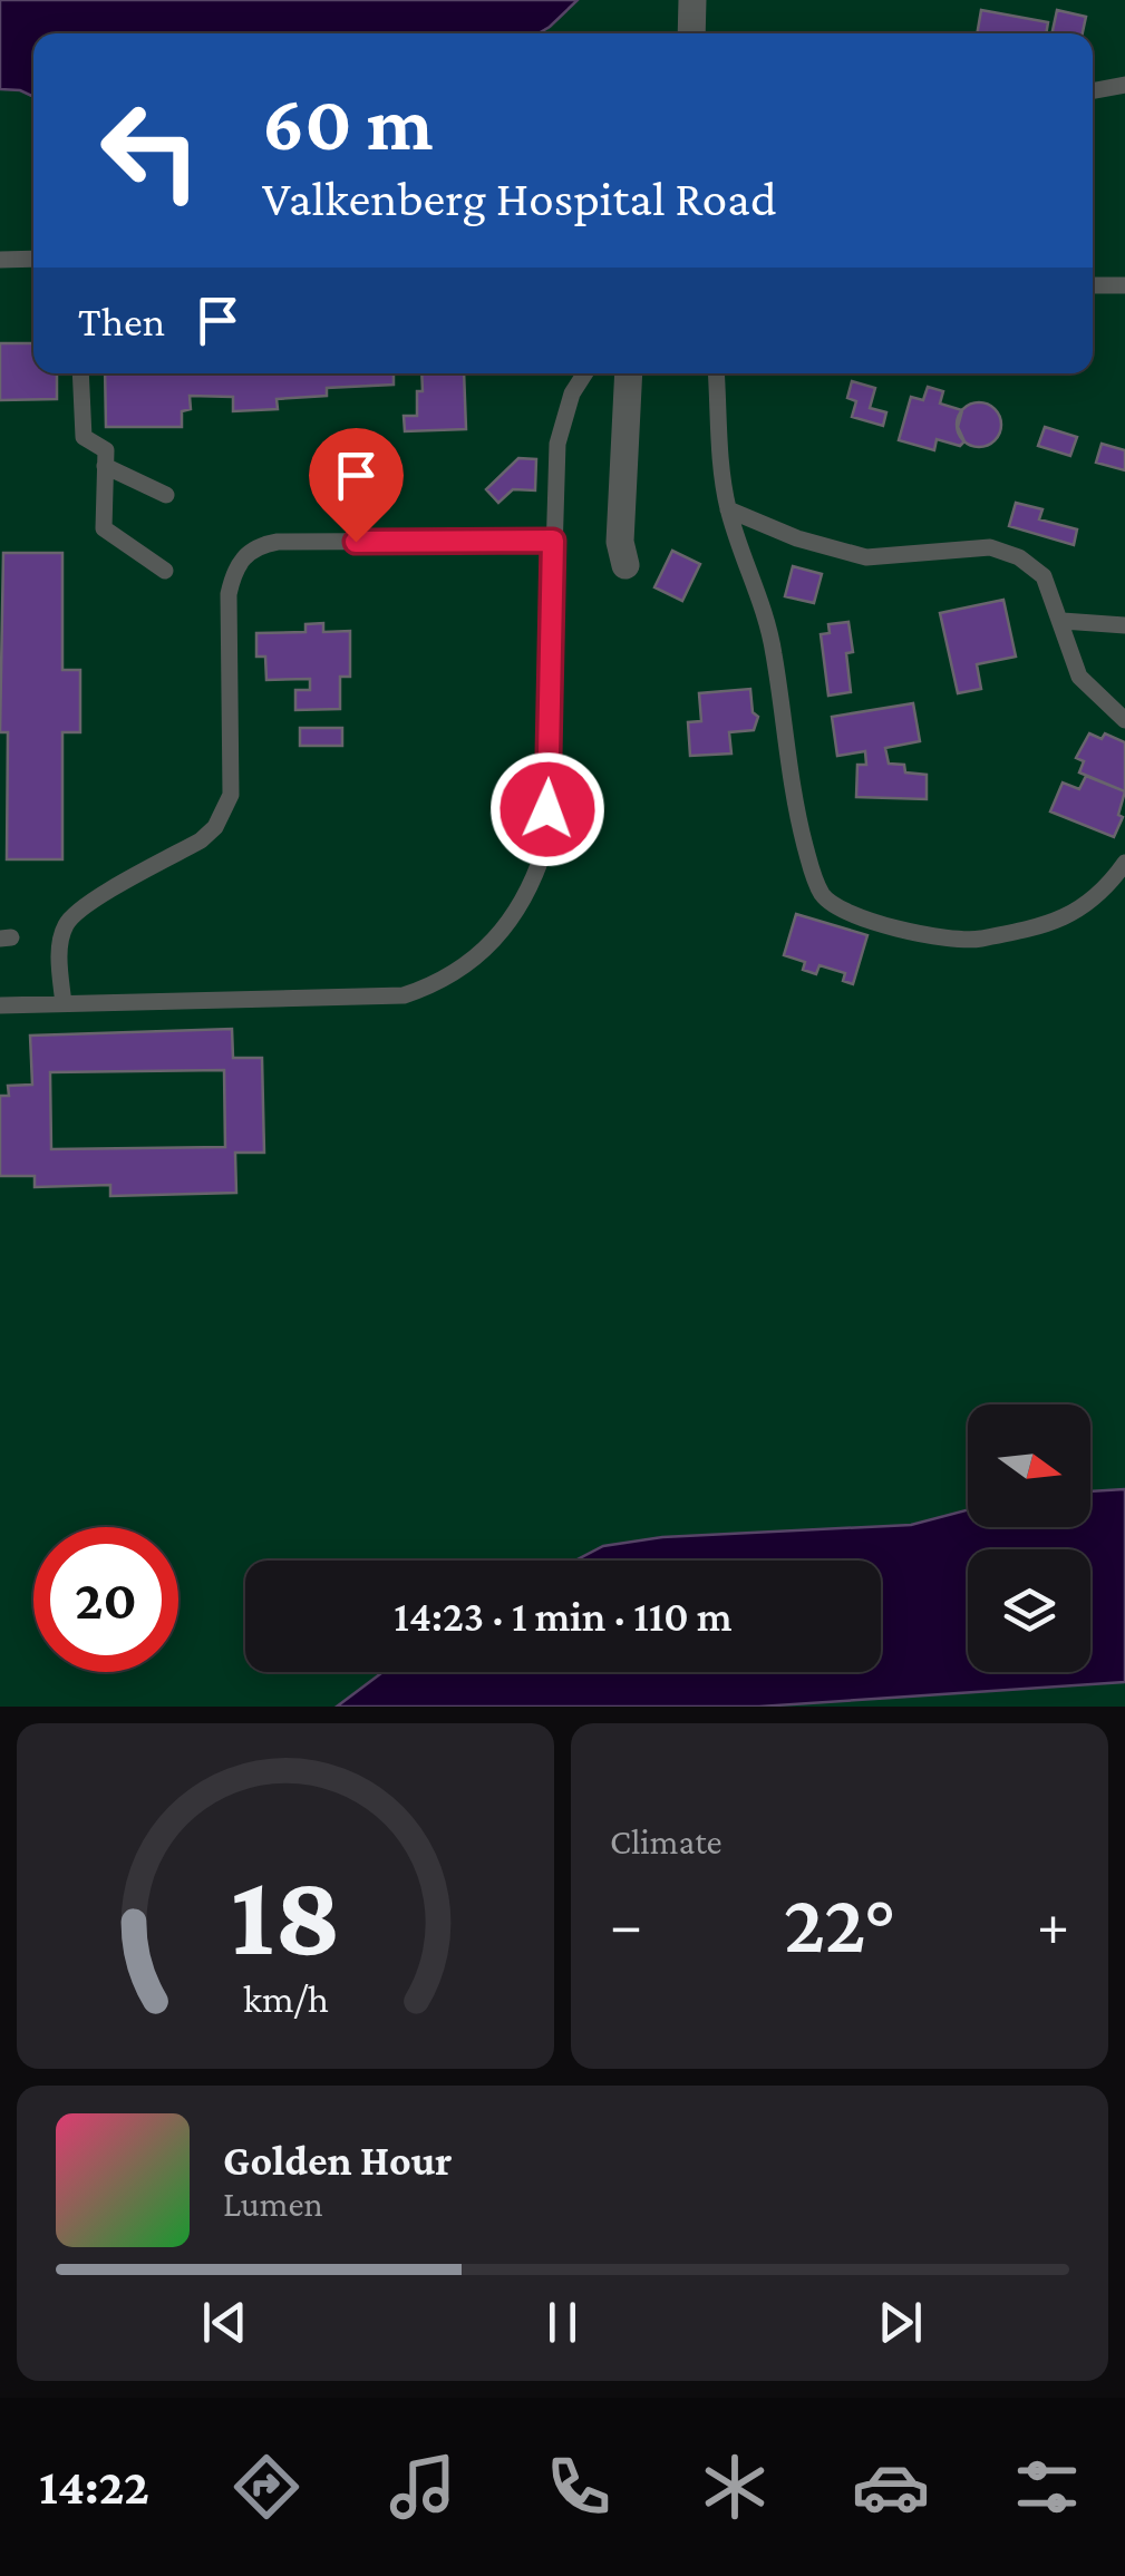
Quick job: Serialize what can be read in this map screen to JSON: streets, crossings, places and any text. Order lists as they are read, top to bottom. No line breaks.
{"north":"right","page":{"turn":["60 m","Valkenberg Hospital Road"],"then":"Then","limit":"20","trip":"14:23 · 1 min · 110 m","tile":"Climate","heat":["−","22°","+"],"song":["Golden Hour","Lumen"],"tabs":"14:22","gauge":["18","km/h"]}}
